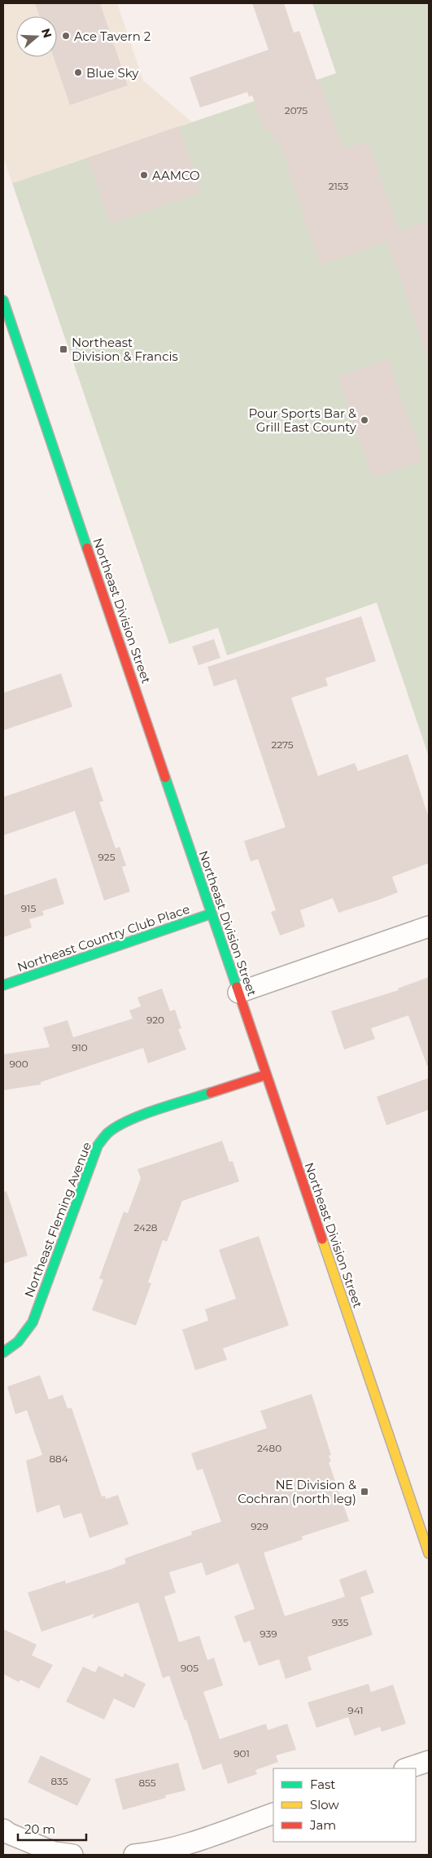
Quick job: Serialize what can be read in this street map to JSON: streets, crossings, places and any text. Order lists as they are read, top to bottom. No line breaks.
{"streets":{"main road":["Northeast Division Street","Northeast Country Club Place","Northeast Fleming Avenue"]},"crossings":[["Northeast Division Street","Northeast Country Club Place"],["Northeast Division Street","Northeast Fleming Avenue"]],"places":{"other":["Ace Tavern 2","Blue Sky","AAMCO","Pour Sports Bar & Grill East County"],"transit":["Northeast Division & Francis","NE Division & Cochran (north leg)"]},"house_numbers":["2075","2153","2275","925","915","920","910","900","2428","2480","884","929","935","939","905","941","901","835","855"],"legend":["Fast","Slow","Jam"],"scale_bar":"20 m","north":"right"}
